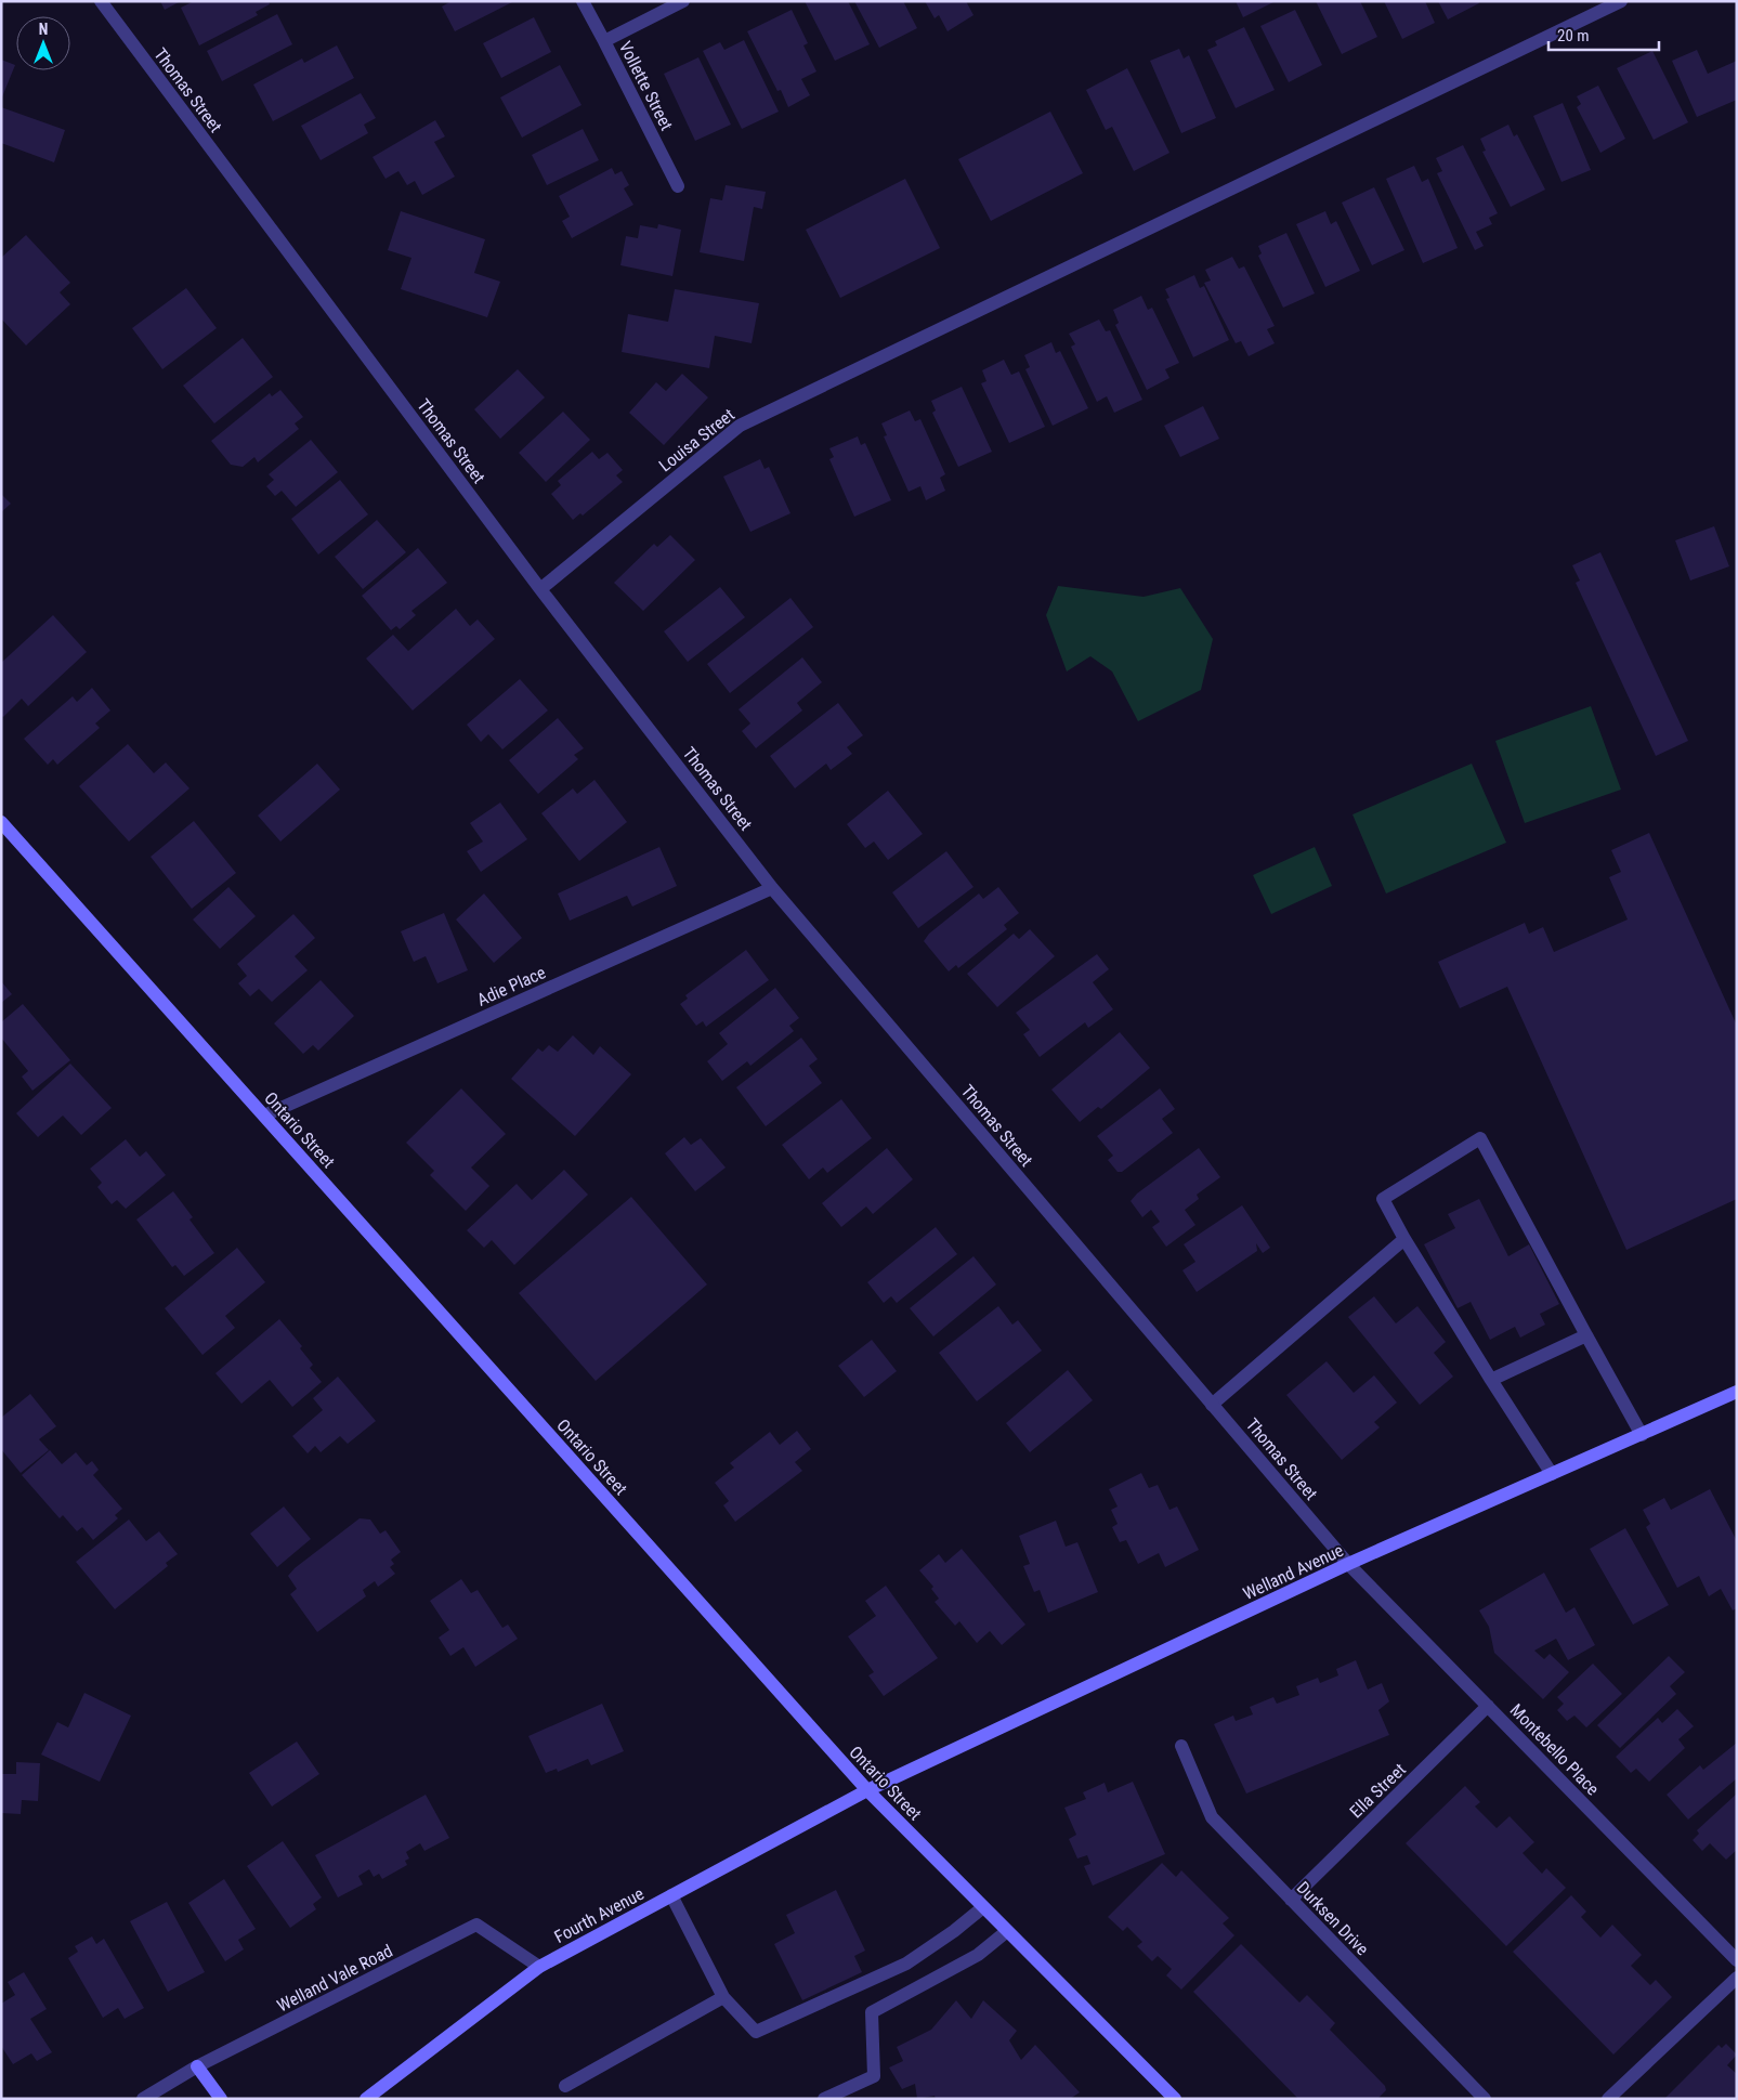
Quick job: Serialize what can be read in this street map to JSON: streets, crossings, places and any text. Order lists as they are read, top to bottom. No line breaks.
{"streets":{"main road":["Ontario Street","Welland Avenue","Fourth Avenue"],"street":["Vollette Street","Thomas Street","Louisa Street","Adie Place","Montebello Place","Ella Street","Durksen Drive","Welland Vale Road"]},"crossings":[["Thomas Street","Louisa Street"],["Thomas Street","Adie Place"],["Thomas Street","Welland Avenue"],["Thomas Street","Montebello Place"],["Adie Place","Ontario Street"],["Ontario Street","Welland Avenue"],["Ontario Street","Fourth Avenue"],["Welland Avenue","Montebello Place"],["Welland Avenue","Fourth Avenue"],["Montebello Place","Ella Street"],["Ella Street","Durksen Drive"],["Fourth Avenue","Welland Vale Road"]],"scale_bar":"20 m","north":"top"}
